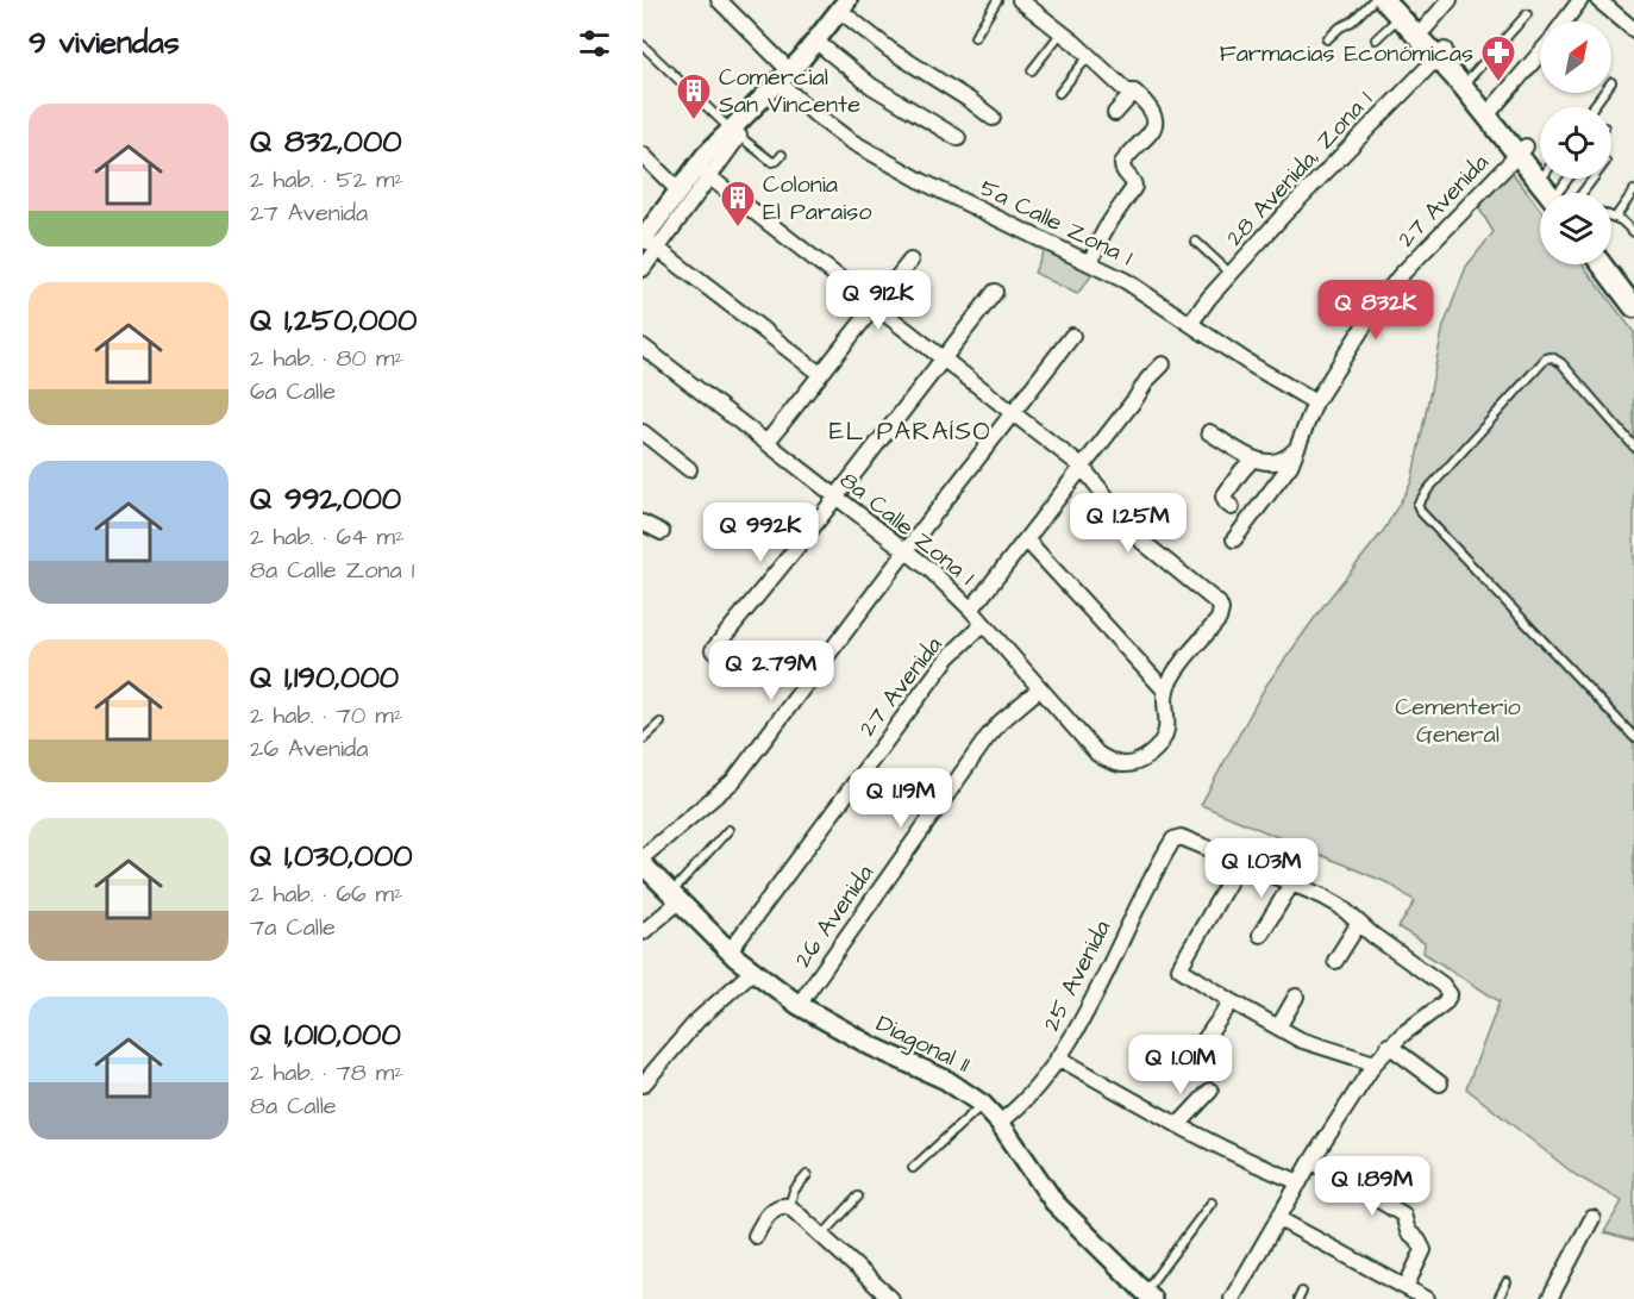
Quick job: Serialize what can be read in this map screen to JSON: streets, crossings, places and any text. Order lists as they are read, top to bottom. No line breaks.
{"streets":{"street":["28 Avenida, Zona 1","27 Avenida","5a Calle Zona 1","8a Calle Zona 1","26 Avenida","25 Avenida","Diagonal 11"]},"crossings":[["28 Avenida, Zona 1","5a Calle Zona 1"],["27 Avenida","5a Calle Zona 1"],["27 Avenida","8a Calle Zona 1"],["27 Avenida","Diagonal 11"],["8a Calle Zona 1","26 Avenida"],["26 Avenida","Diagonal 11"],["25 Avenida","Diagonal 11"]],"districts":["EL PARAÍSO"],"parks":["Cementerio General"],"places":{"pharmacy":["Farmacias Económicas"],"building":["Comercial San Vincente","Colonia El Paraiso"]},"north":"top right","page":{"heading":"9 viviendas","list":[{"name":"Q 832,000","note":"2 hab. · 52 m² · 27 Avenida"},{"name":"Q 1,250,000","note":"2 hab. · 80 m² · 6a Calle"},{"name":"Q 992,000","note":"2 hab. · 64 m² · 8a Calle Zona 1"},{"name":"Q 1,190,000","note":"2 hab. · 70 m² · 26 Avenida"},{"name":"Q 1,030,000","note":"2 hab. · 66 m² · 7a Calle"},{"name":"Q 1,010,000","note":"2 hab. · 78 m² · 8a Calle"}],"price":["Q 912K","Q 832K","Q 1.25M","Q 992K","Q 2.79M","Q 1.19M","Q 1.03M","Q 1.01M","Q 1.89M"]}}
